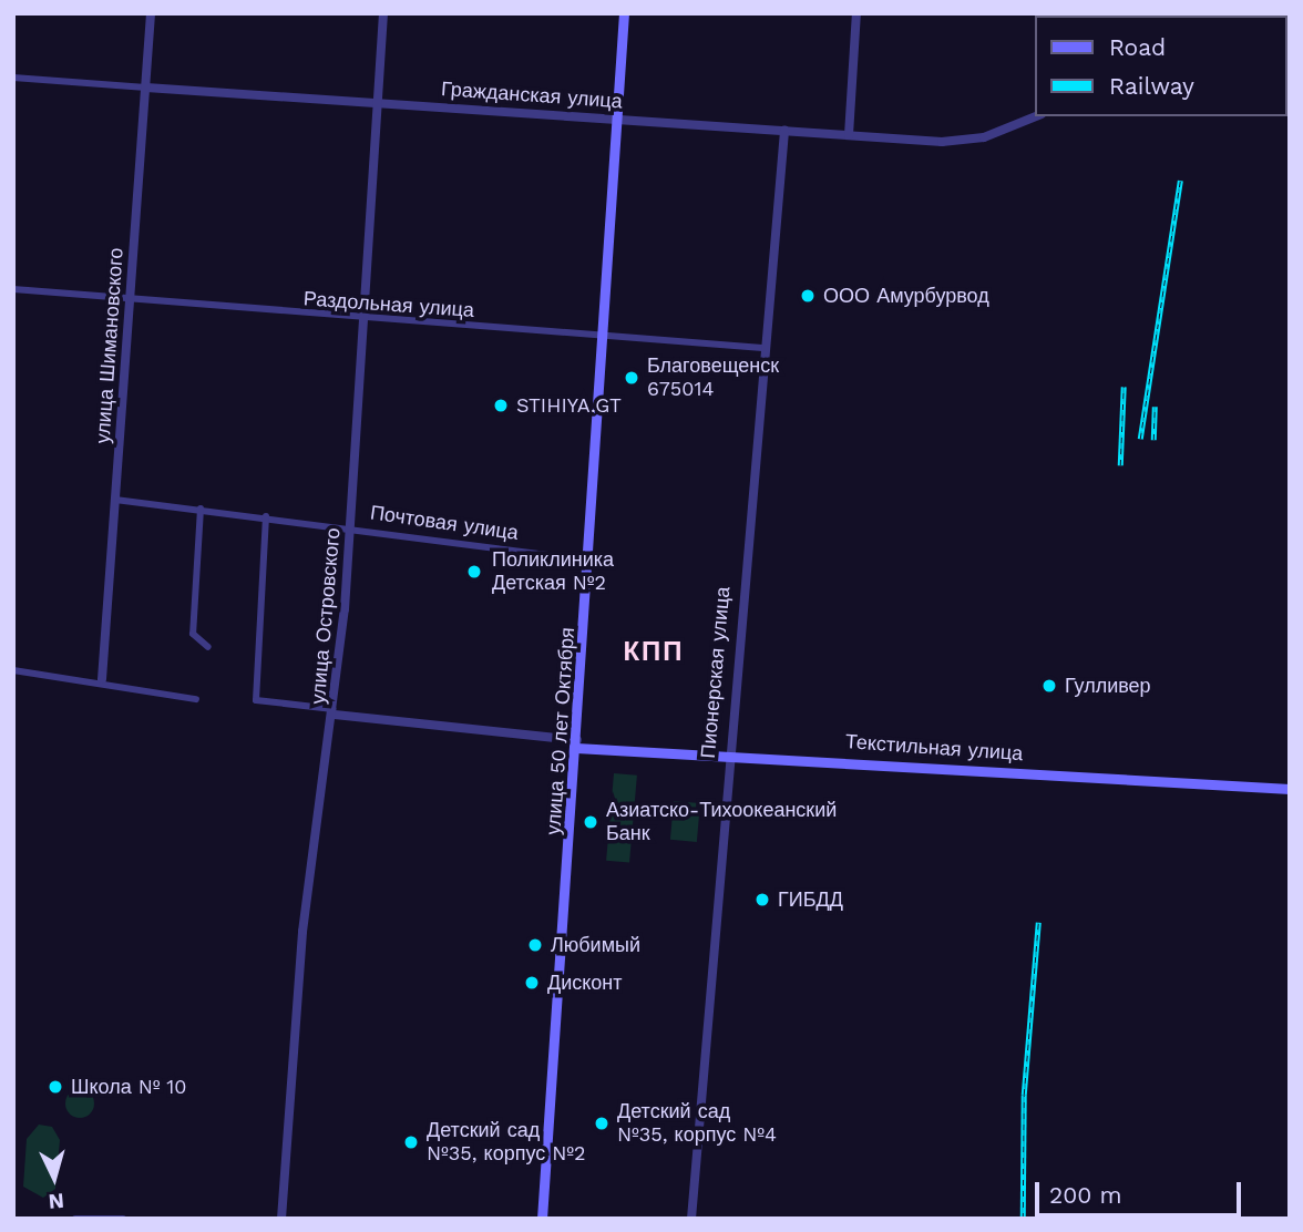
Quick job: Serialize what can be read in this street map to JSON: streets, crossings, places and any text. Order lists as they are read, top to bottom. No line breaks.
{"streets":{"main road":["улица 50 лет Октября","Текстильная улица"],"street":["Гражданская улица","Раздольная улица","улица Шимановского","Почтовая улица","улица Островского","Пионерская улица"]},"crossings":[["Гражданская улица","улица Шимановского"],["Гражданская улица","улица Островского"],["Гражданская улица","Пионерская улица"],["Гражданская улица","улица 50 лет Октября"],["Раздольная улица","улица Шимановского"],["Раздольная улица","улица Островского"],["Раздольная улица","Пионерская улица"],["Раздольная улица","улица 50 лет Октября"],["улица Шимановского","Почтовая улица"],["Почтовая улица","улица Островского"],["Почтовая улица","улица 50 лет Октября"],["Почтовая улица","Текстильная улица"],["улица Островского","Текстильная улица"],["Пионерская улица","Текстильная улица"],["улица 50 лет Октября","Текстильная улица"]],"districts":["КПП"],"places":["ООО Амурбурвод","Благовещенск 675014","STIHIYA.GT","Поликлиника Детская №2","Гулливер","Азиатско-Тихоокеанский Банк","ГИБДД","Любимый","Дисконт","Школа № 10","Детский сад №35, корпус №4","Детский сад №35, корпус №2"],"legend":["Road","Railway"],"scale_bar":"200 m","north":"bottom"}
